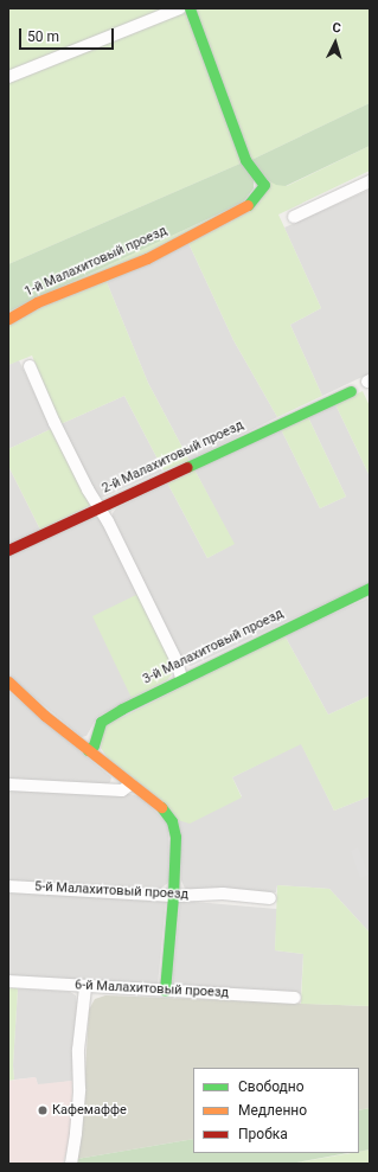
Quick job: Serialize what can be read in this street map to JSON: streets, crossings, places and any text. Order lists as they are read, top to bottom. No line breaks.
{"streets":{"street":["1-й Малахитовый проезд","2-й Малахитовый проезд","3-й Малахитовый проезд","5-й Малахитовый проезд","6-й Малахитовый проезд"]},"places":["Кафемаффе"],"legend":["Свободно","Медленно","Пробка"],"scale_bar":"50 m","north":"top"}
